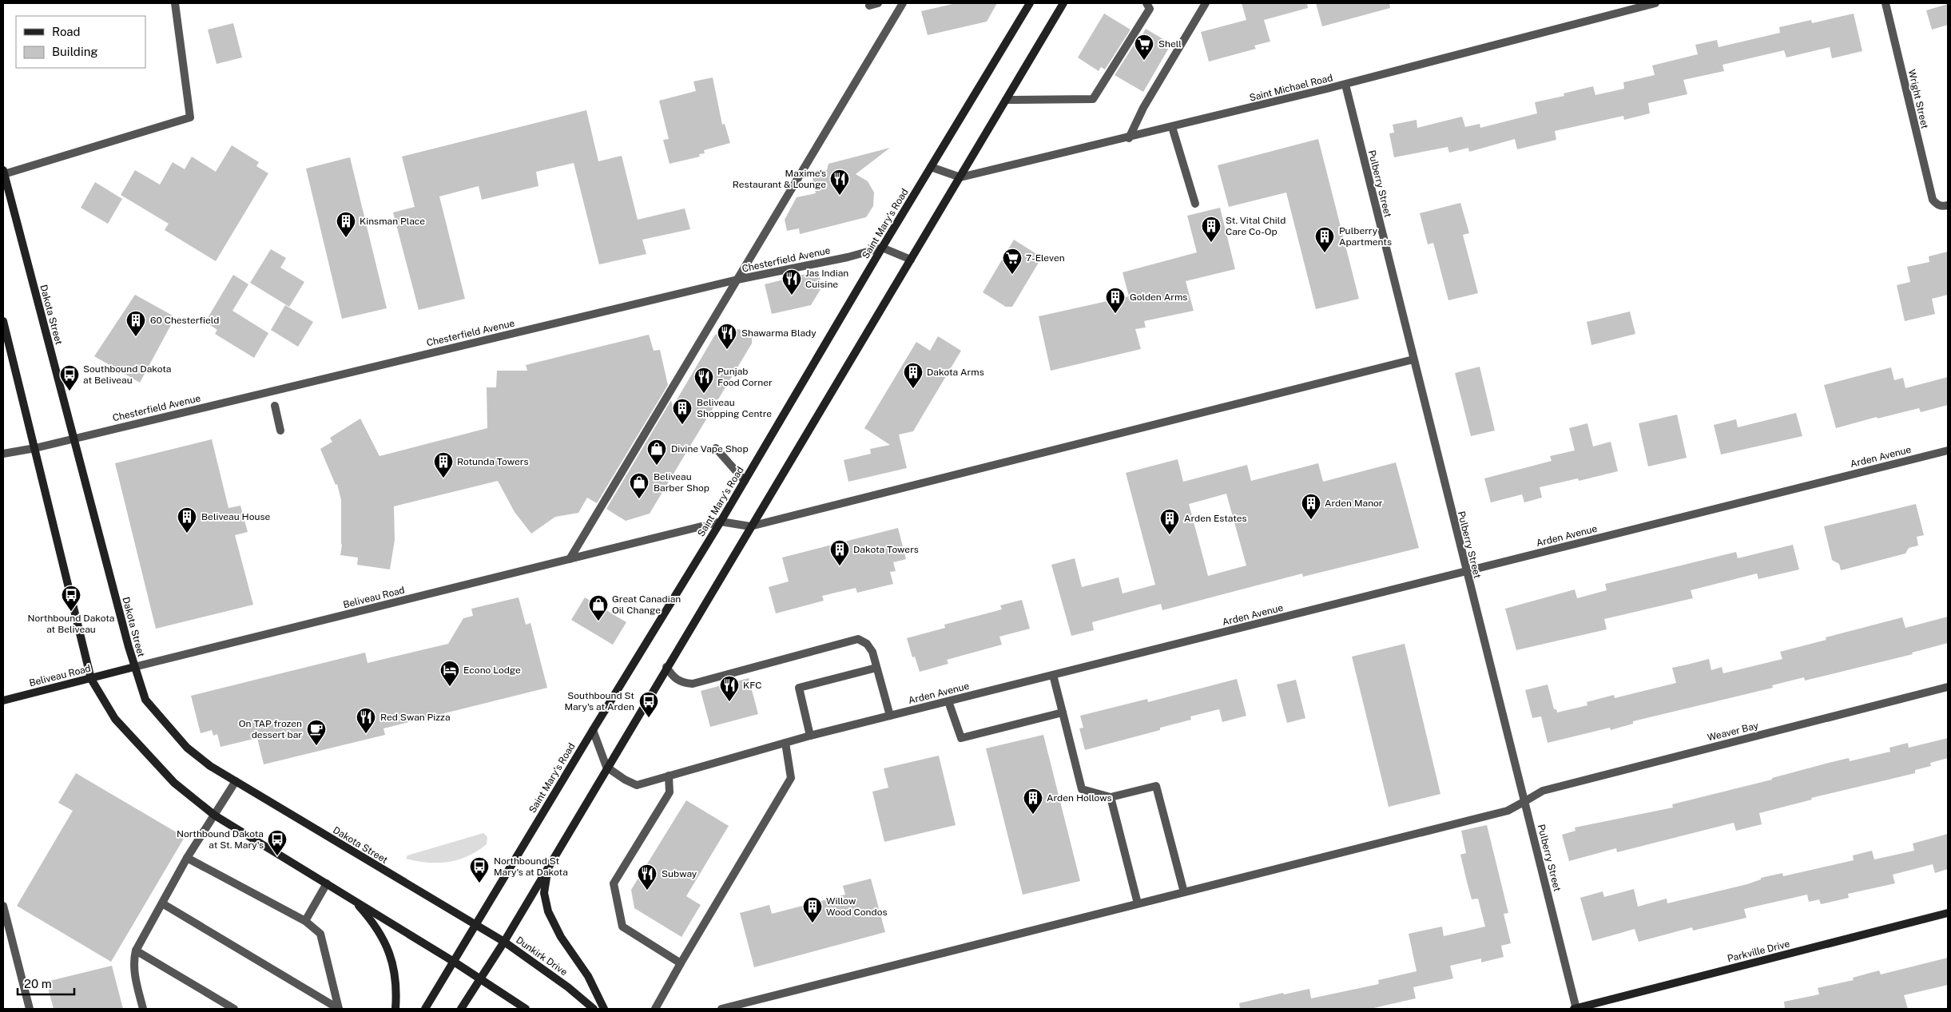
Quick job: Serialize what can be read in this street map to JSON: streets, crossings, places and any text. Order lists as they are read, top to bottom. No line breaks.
{"streets":{"main road":["Saint Mary’s Road","Dakota Street","Beliveau Road","Parkville Drive","Dunkirk Drive"],"street":["Saint Michael Road","Wright Street","Pulberry Street","Chesterfield Avenue","Arden Avenue","Weaver Bay"]},"crossings":[["Saint Michael Road","Pulberry Street"],["Pulberry Street","Arden Avenue"],["Pulberry Street","Weaver Bay"],["Pulberry Street","Parkville Drive"],["Saint Mary’s Road","Chesterfield Avenue"],["Saint Mary’s Road","Dakota Street"],["Saint Mary’s Road","Beliveau Road"],["Saint Mary’s Road","Dunkirk Drive"],["Chesterfield Avenue","Dakota Street"],["Dakota Street","Beliveau Road"],["Dakota Street","Dunkirk Drive"]],"places":{"supermarket":["Shell","7-Eleven"],"restaurant":["Maxime's Restaurant & Lounge","Jas Indian Cuisine","Shawarma Blady","Punjab Food Corner","KFC","Red Swan Pizza","Subway"],"building":["Kinsman Place","St. Vital Child Care Co-Op","Pulberry Apartments","Golden Arms","60 Chesterfield","Dakota Arms","Beliveau Shopping Centre","Rotunda Towers","Arden Manor","Beliveau House","Arden Estates","Dakota Towers","Arden Hollows","Willow Wood Condos"],"bus stop":["Southbound Dakota at Beliveau","Northbound Dakota at Beliveau","Southbound St Mary's at Arden","Northbound Dakota at St. Mary's","Northbound St Mary's at Dakota"],"shop":["Divine Vape Shop","Beliveau Barber Shop","Great Canadian Oil Change"],"hotel":["Econo Lodge"],"cafe":["On TAP frozen dessert bar"]},"legend":["Road","Building"],"scale_bar":"20 m"}
